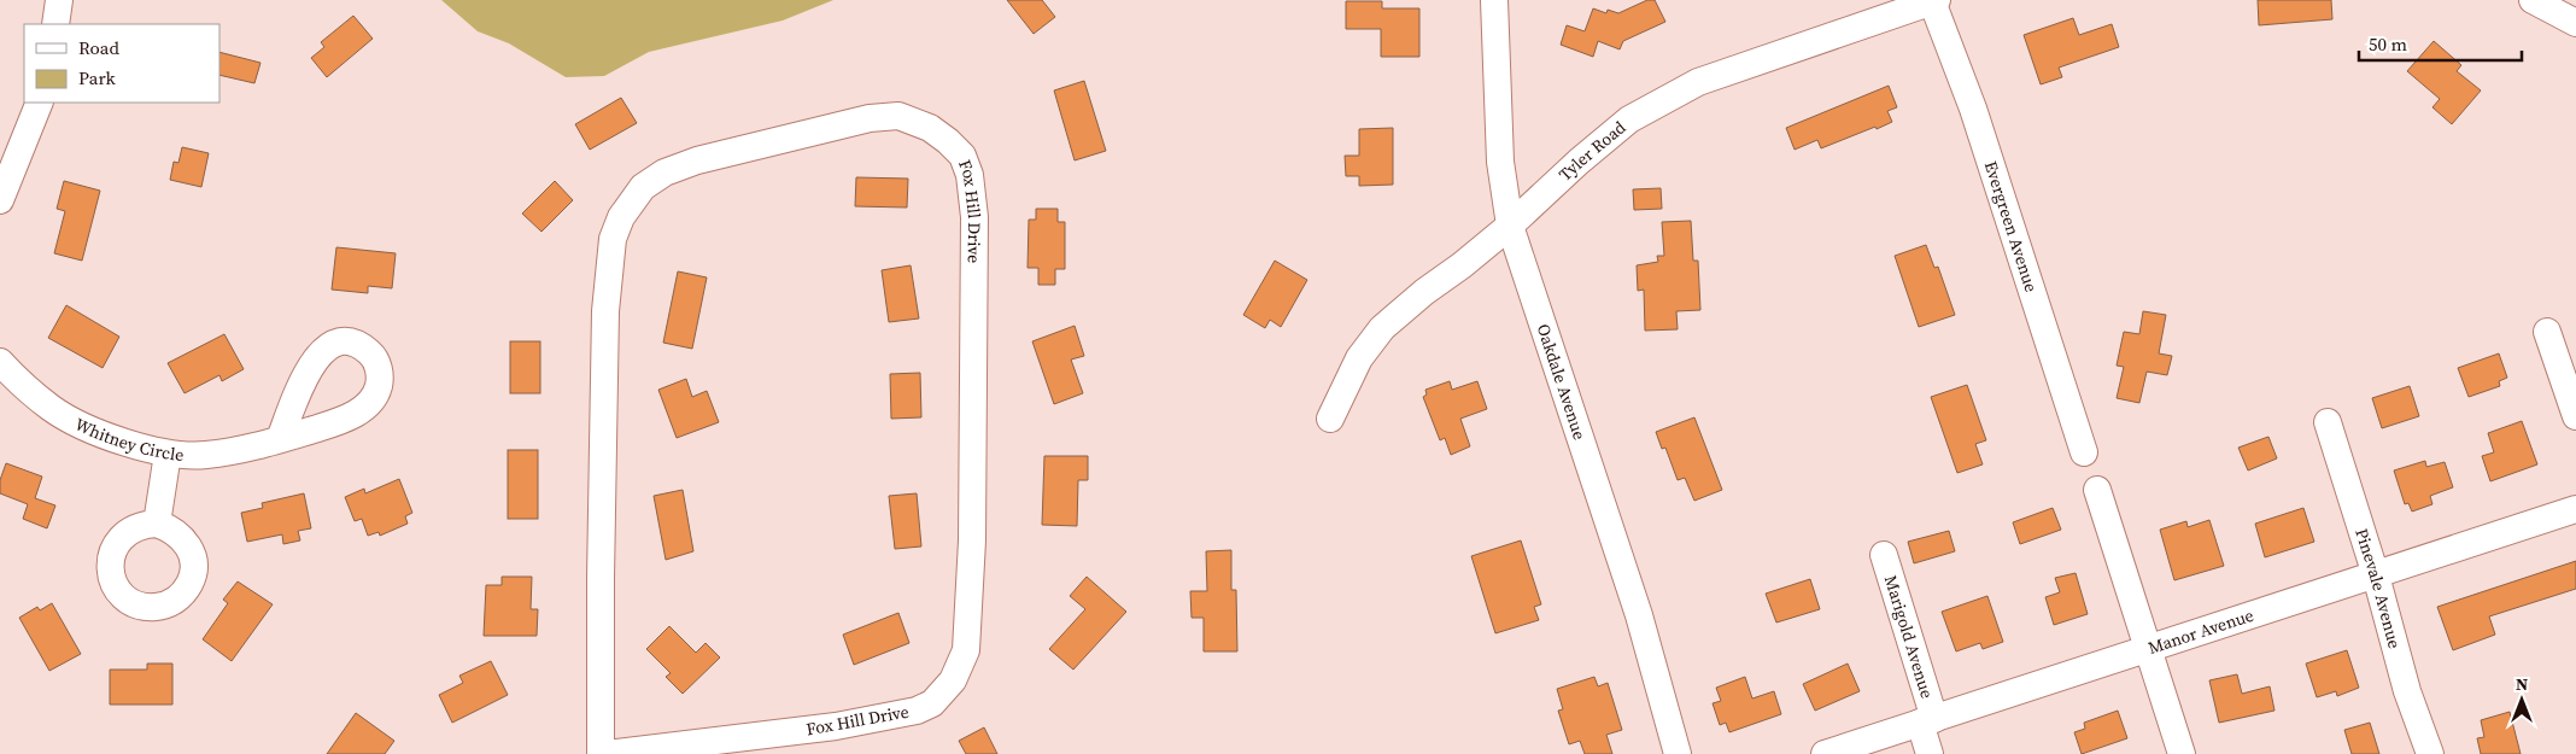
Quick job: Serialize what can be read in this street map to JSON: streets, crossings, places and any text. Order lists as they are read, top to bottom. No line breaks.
{"streets":{"street":["Tyler Road","Fox Hill Drive","Evergreen Avenue","Oakdale Avenue","Whitney Circle","Pinevale Avenue","Manor Avenue","Marigold Avenue"]},"crossings":[["Tyler Road","Evergreen Avenue"],["Tyler Road","Oakdale Avenue"],["Pinevale Avenue","Manor Avenue"],["Manor Avenue","Marigold Avenue"]],"legend":["Road","Park"],"scale_bar":"50 m","north":"top"}
